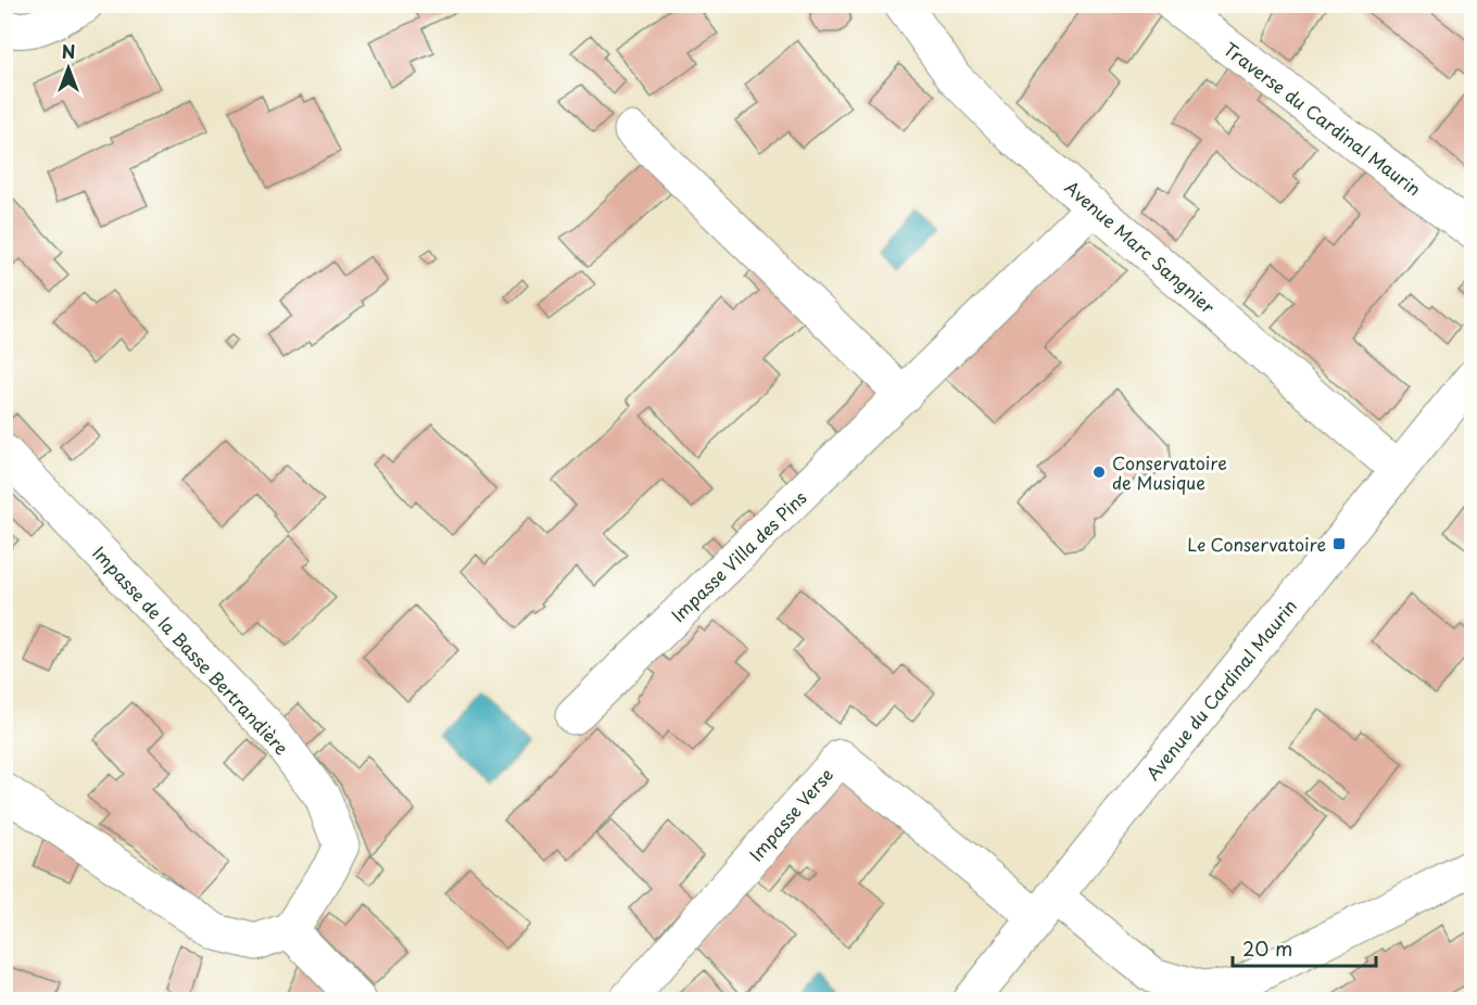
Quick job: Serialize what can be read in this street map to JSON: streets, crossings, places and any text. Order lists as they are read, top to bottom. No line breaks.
{"streets":{"street":["Traverse du Cardinal Maurin","Avenue Marc Sangnier","Impasse Villa des Pins","Impasse de la Basse Bertrandière","Avenue du Cardinal Maurin","Impasse Verse"]},"crossings":[["Avenue Marc Sangnier","Impasse Villa des Pins"],["Avenue Marc Sangnier","Avenue du Cardinal Maurin"],["Avenue du Cardinal Maurin","Impasse Verse"]],"places":{"other":["Conservatoire de Musique"],"transit":["Le Conservatoire"]},"scale_bar":"20 m","north":"top"}
